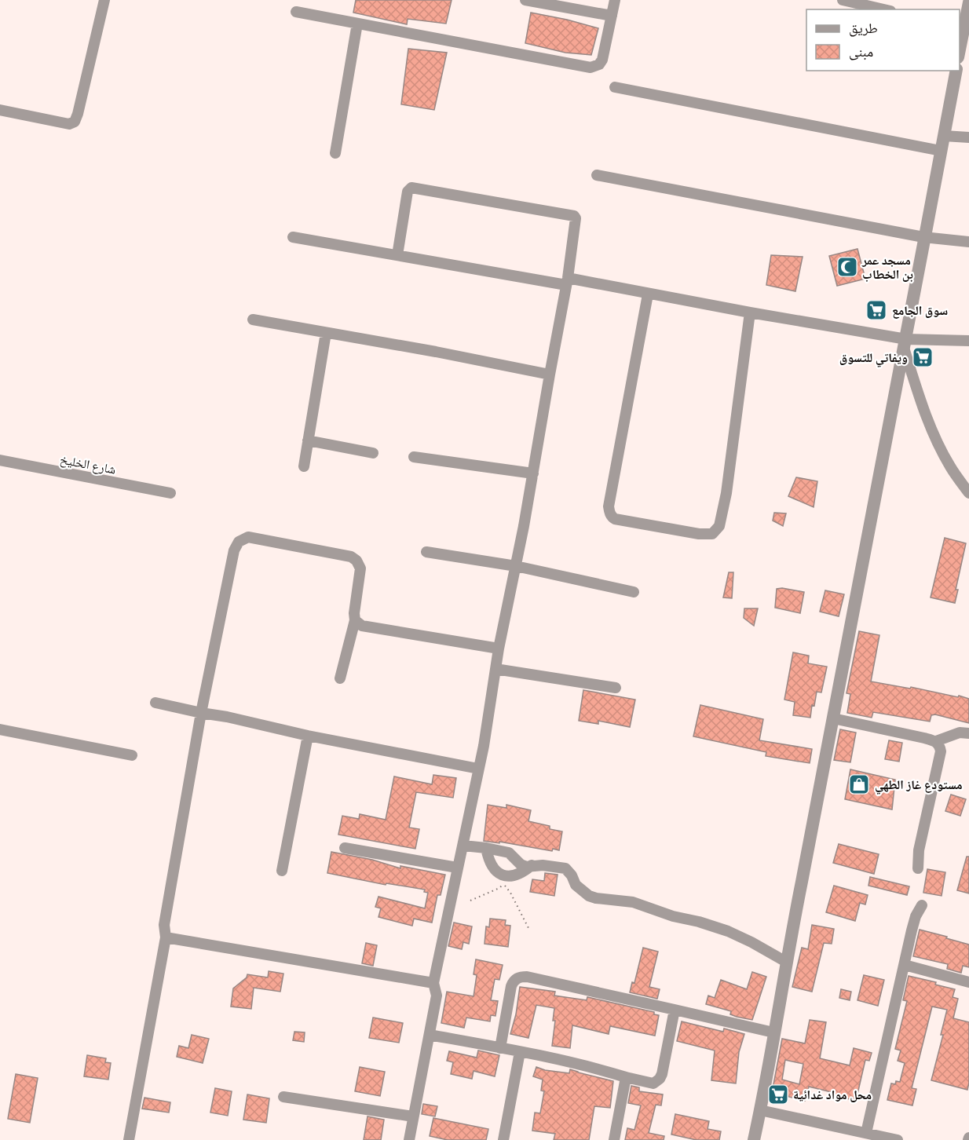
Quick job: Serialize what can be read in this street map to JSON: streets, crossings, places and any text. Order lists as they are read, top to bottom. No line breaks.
{"streets":{"street":["شارع الخليخ"]},"places":{"mosque":["مسجد عمر بن الخطاب"],"supermarket":["سوق الجامع","ويفاتي للتسوق","محل مواد غدائية"],"shop":["مستودع غاز الطهي"]},"legend":["طريق","مبنى"]}
